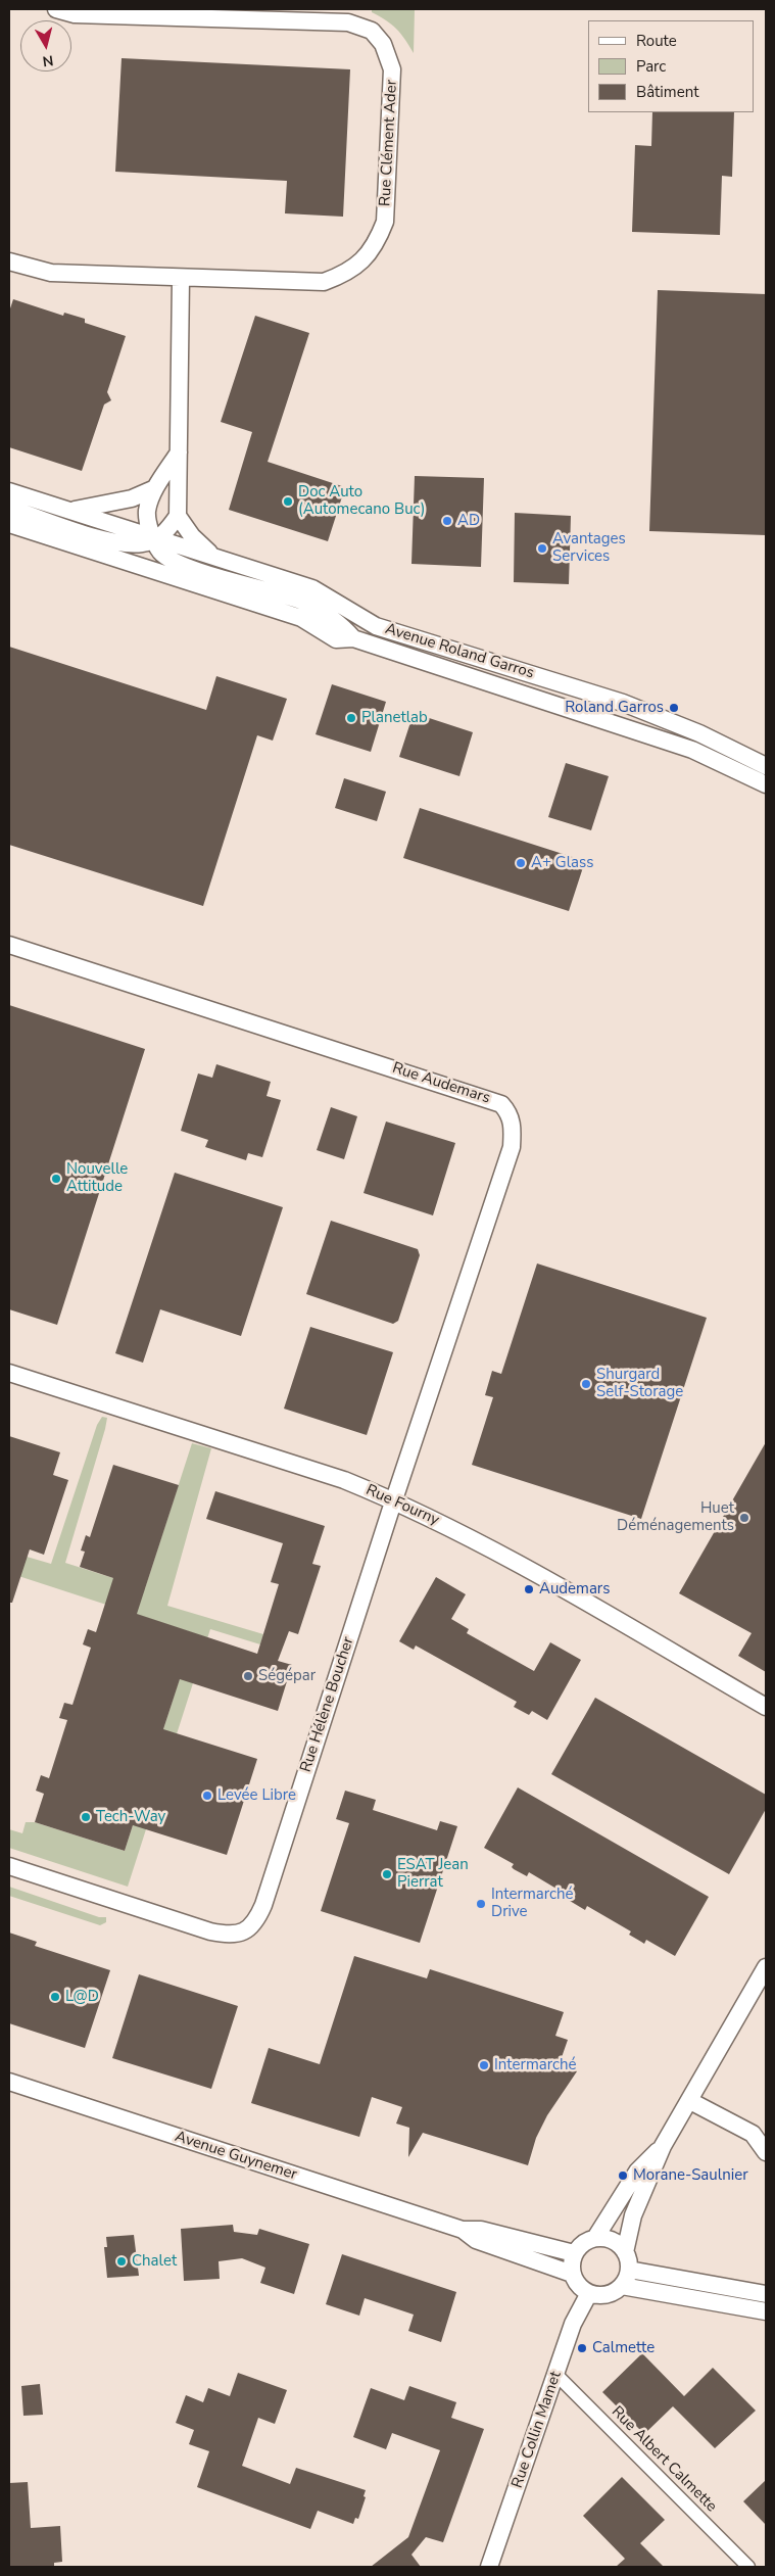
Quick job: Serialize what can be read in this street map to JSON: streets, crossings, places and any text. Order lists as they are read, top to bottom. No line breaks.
{"streets":{"street":["Rue Clément Ader","Avenue Roland Garros","Rue Audemars","Rue Fourny","Rue Hélène Boucher","Avenue Guynemer","Rue Collin Mamet","Rue Albert Calmette"]},"crossings":[["Rue Audemars","Rue Fourny"],["Rue Audemars","Rue Hélène Boucher"],["Rue Fourny","Rue Hélène Boucher"],["Avenue Guynemer","Rue Collin Mamet"],["Rue Collin Mamet","Rue Albert Calmette"]],"places":["Doc Auto (Automecano Buc)","AD","Avantages Services","Roland Garros","Planetlab","A+ Glass","Nouvelle Attitude","Shurgard Self-Storage","Huet Déménagements","Audemars","Ségépar","Levée Libre","Tech-Way","ESAT Jean Pierrat","Intermarché Drive","L@D","Intermarché","Morane-Saulnier","Chalet","Calmette"],"legend":["Route","Parc","Bâtiment"],"north":"bottom"}
